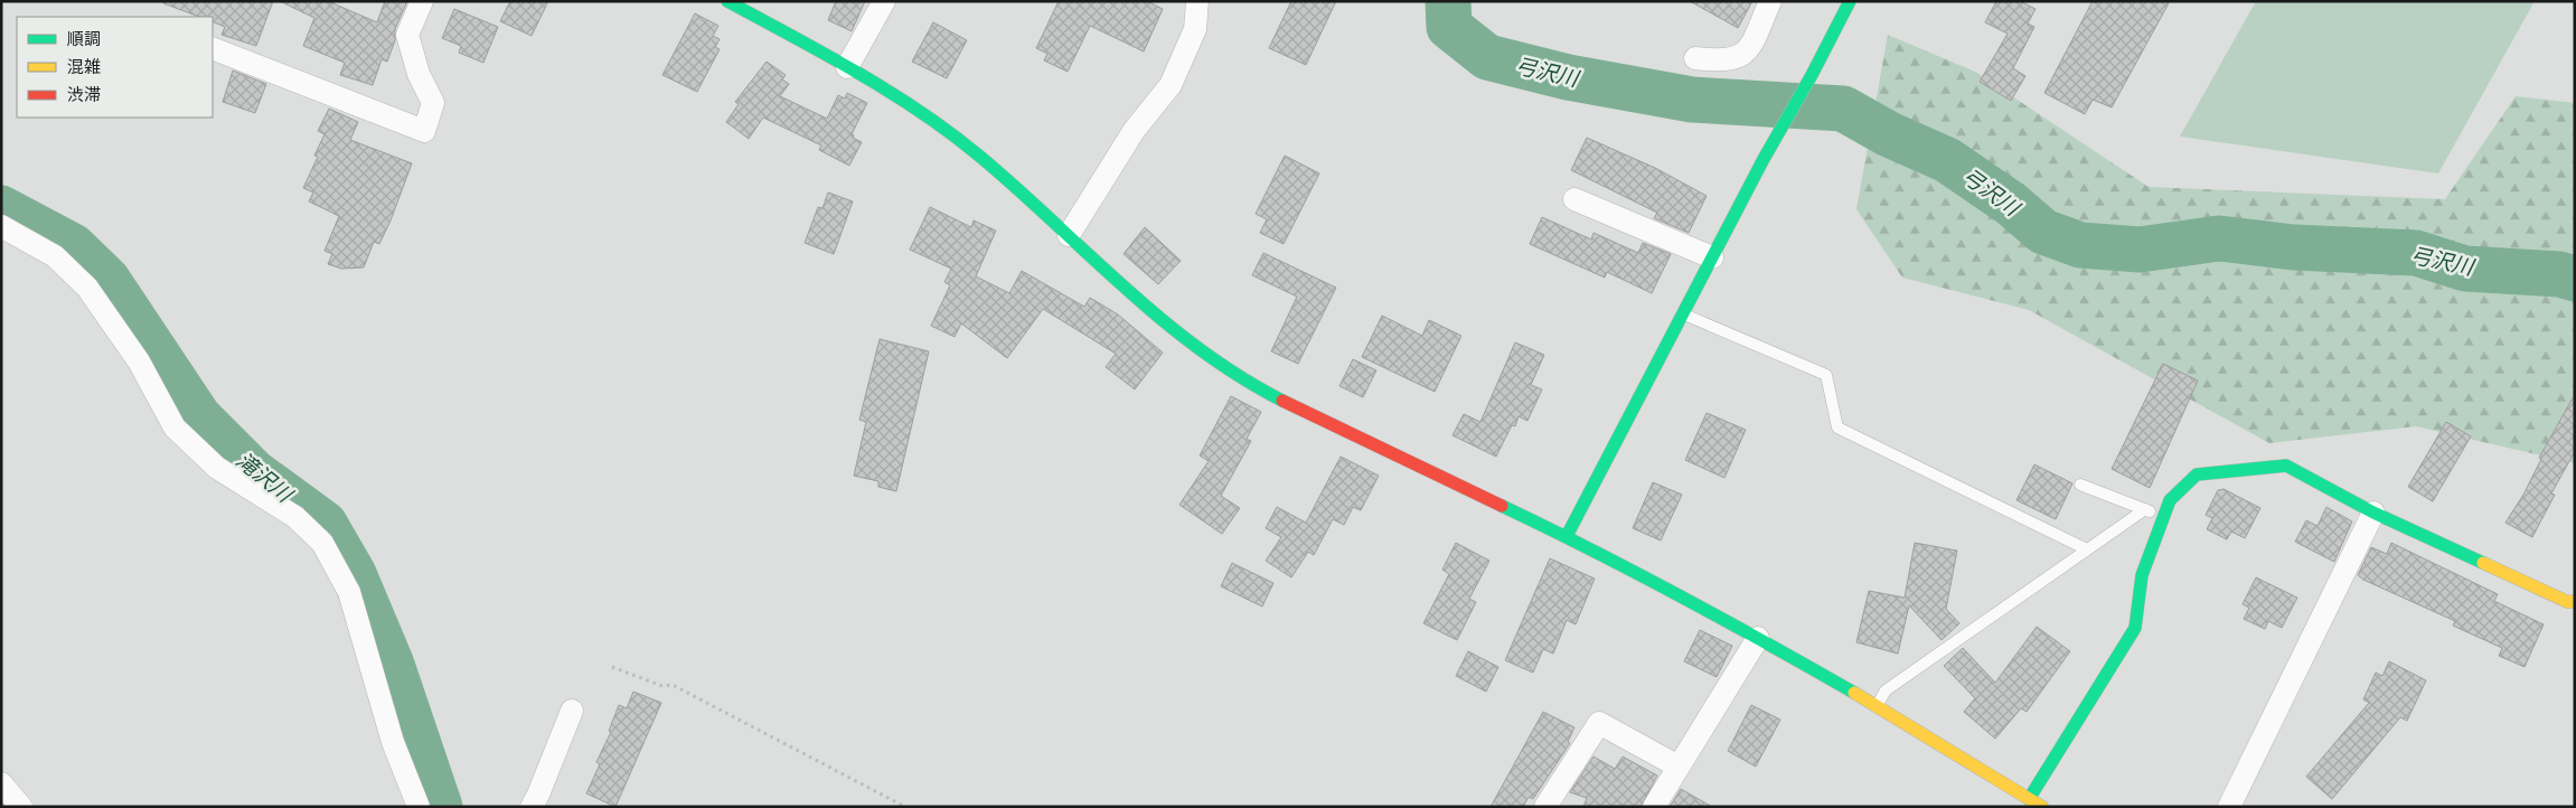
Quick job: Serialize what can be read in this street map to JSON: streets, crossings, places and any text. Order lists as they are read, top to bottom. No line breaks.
{"water":["弓沢川","滝沢川"],"legend":["順調","混雑","渋滞"]}
